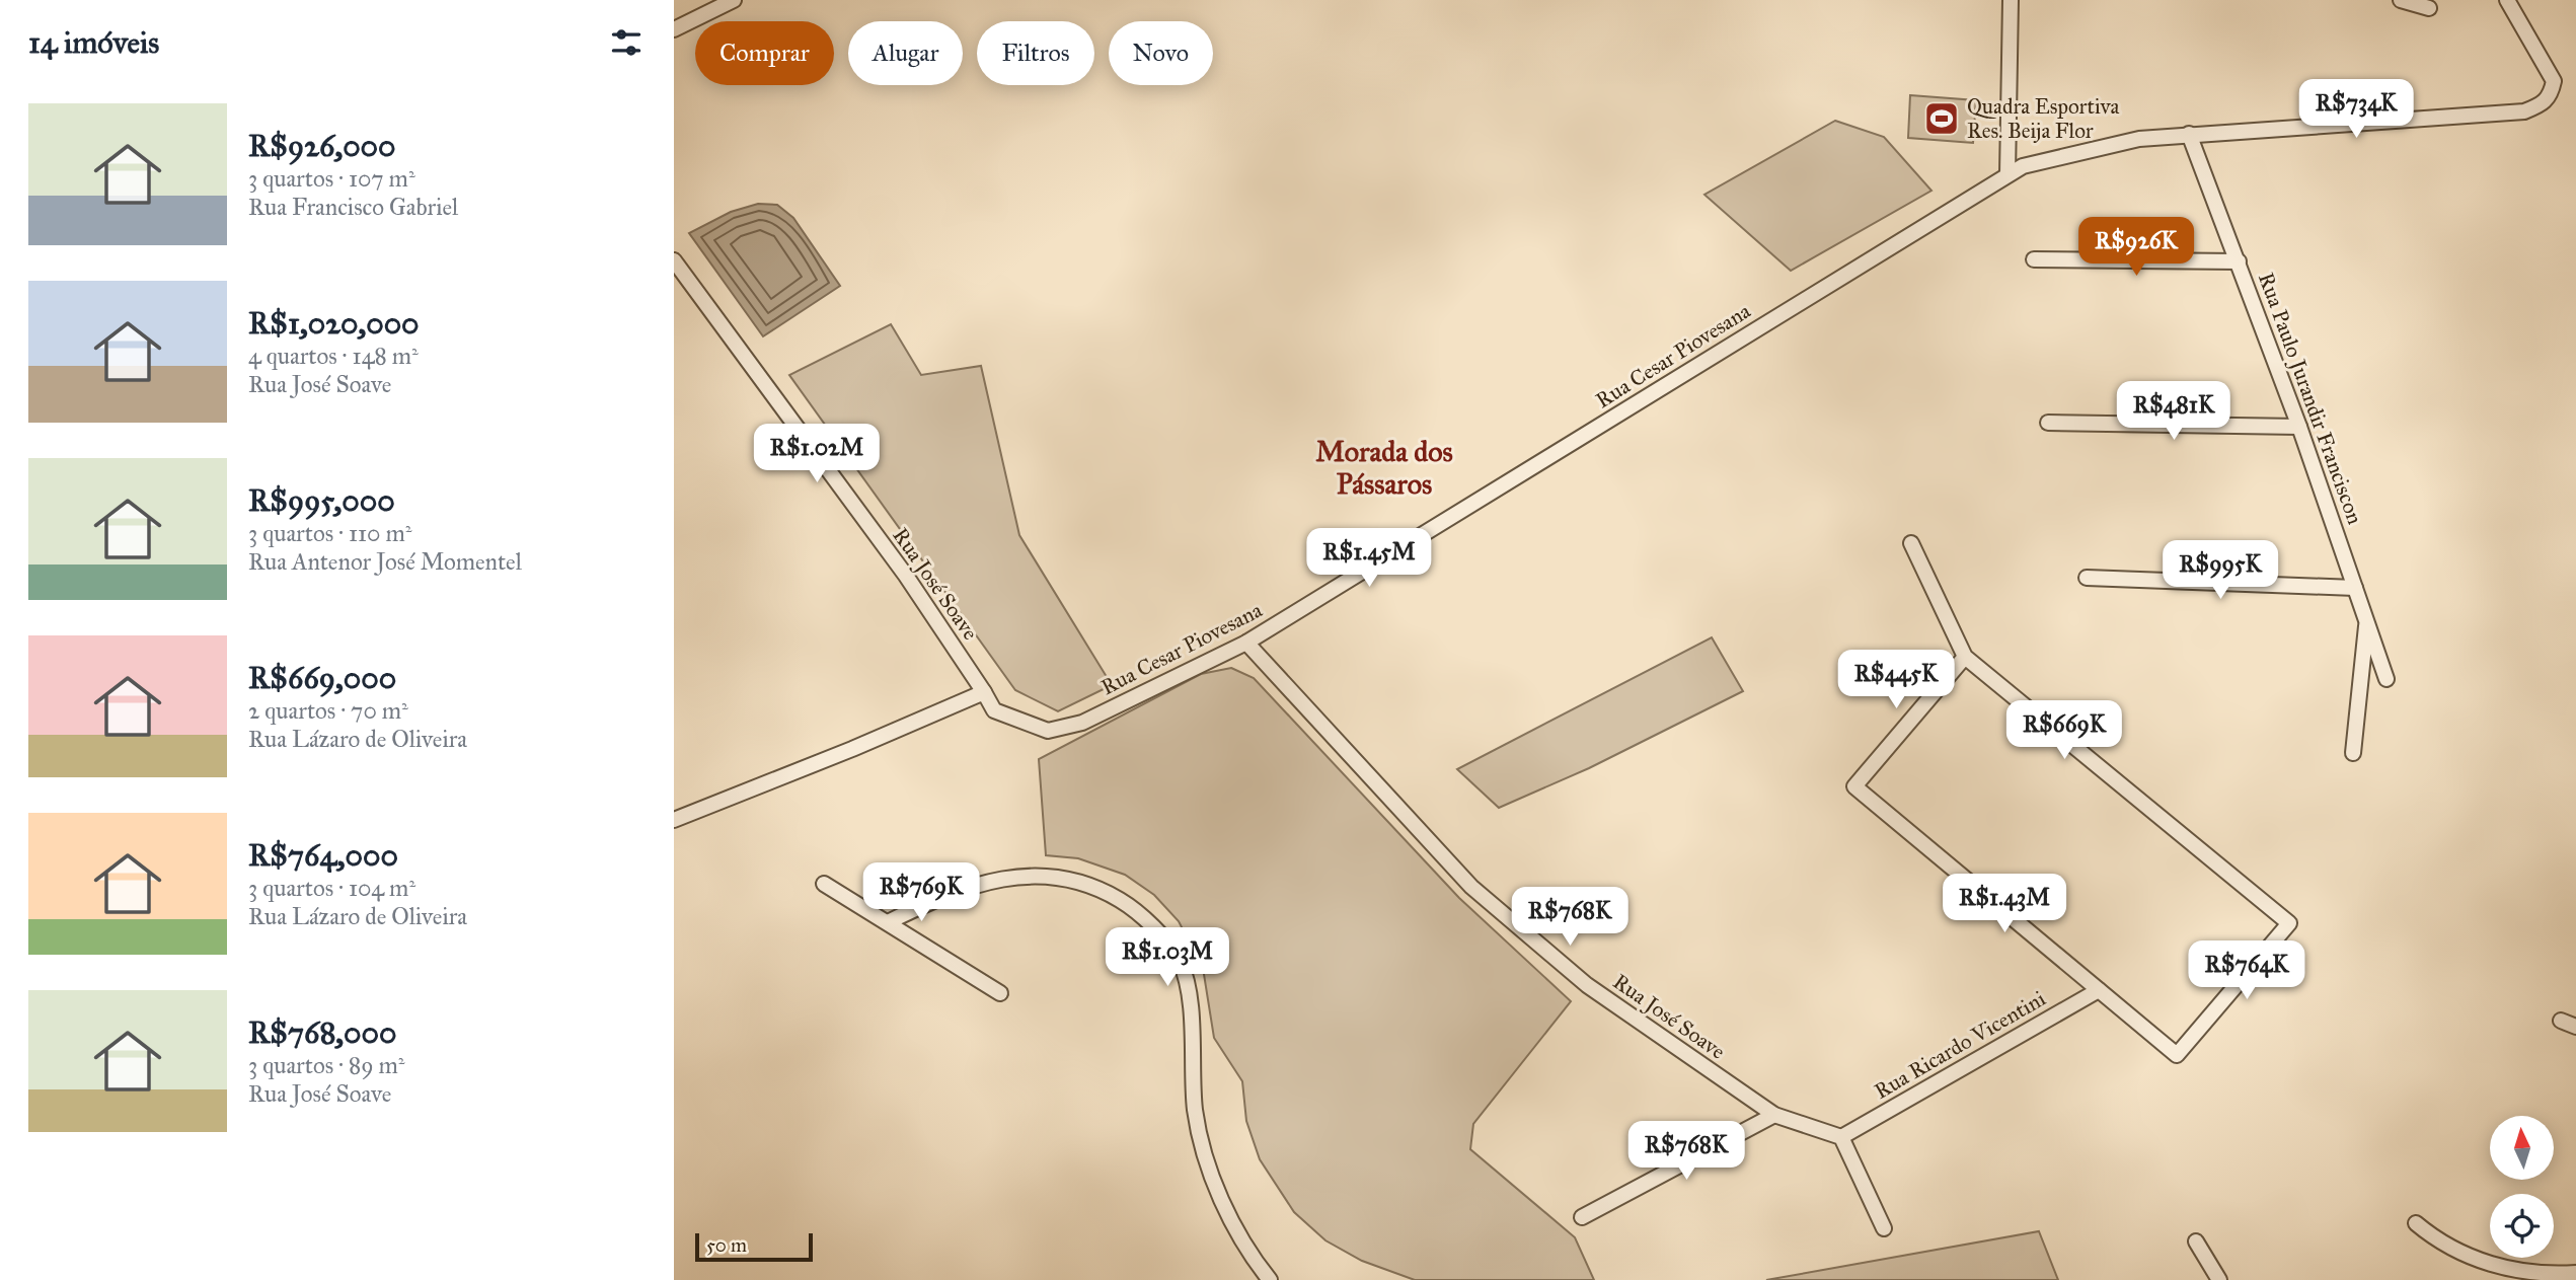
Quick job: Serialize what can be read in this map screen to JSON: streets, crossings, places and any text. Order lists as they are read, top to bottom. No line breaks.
{"streets":{"street":["Rua Cesar Piovesana","Rua Paulo Jurandir Franciscon","Rua José Soave","Rua Ricardo Vicentini"]},"crossings":[["Rua Cesar Piovesana","Rua Paulo Jurandir Franciscon"],["Rua Cesar Piovesana","Rua José Soave"],["Rua José Soave","Rua Ricardo Vicentini"]],"districts":["Morada dos Pássaros"],"places":{"sports":["Quadra Esportiva Res. Beija Flor"]},"scale_bar":"50 m","north":"top","page":{"heading":"14 imóveis","chip":["Comprar","Alugar","Filtros","Novo"],"price":["R$734K","R$926K","R$481K","R$1.02M","R$1.45M","R$995K","R$445K","R$669K","R$769K","R$1.43M","R$768K","R$1.03M","R$764K","R$768K"],"list":[{"name":"R$926,000","note":"3 quartos · 107 m² · Rua Francisco Gabriel"},{"name":"R$1,020,000","note":"4 quartos · 148 m² · Rua José Soave"},{"name":"R$995,000","note":"3 quartos · 110 m² · Rua Antenor José Momentel"},{"name":"R$669,000","note":"2 quartos · 70 m² · Rua Lázaro de Oliveira"},{"name":"R$764,000","note":"3 quartos · 104 m² · Rua Lázaro de Oliveira"},{"name":"R$768,000","note":"3 quartos · 89 m² · Rua José Soave"}],"scale":"50 m"}}
